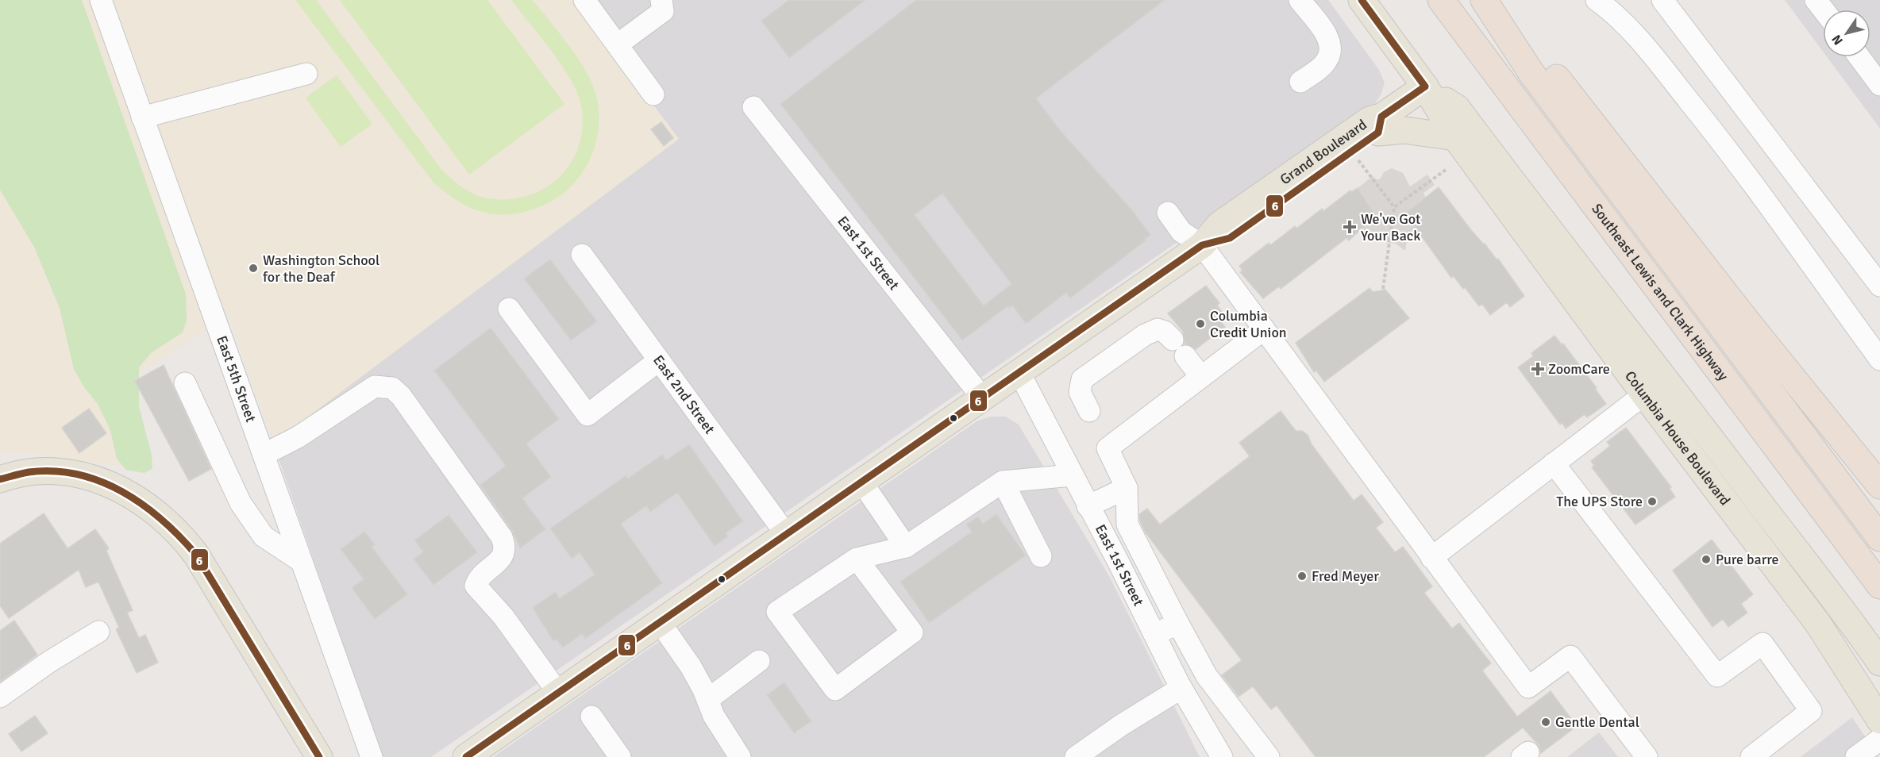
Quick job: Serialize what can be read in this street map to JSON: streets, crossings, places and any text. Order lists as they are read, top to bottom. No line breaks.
{"streets":{"highway":["Southeast Lewis and Clark Highway"],"main road":["Grand Boulevard","Columbia House Boulevard"],"street":["East 1st Street","East 5th Street","East 2nd Street"]},"crossings":[["Grand Boulevard","East 1st Street"],["Grand Boulevard","East 2nd Street"],["Grand Boulevard","Columbia House Boulevard"]],"places":{"health":["We've Got Your Back","ZoomCare"],"other":["Washington School for the Deaf","Columbia Credit Union","The UPS Store","Pure barre","Fred Meyer","Gentle Dental"]},"lines":["transit line 6"],"north":"bottom left"}
